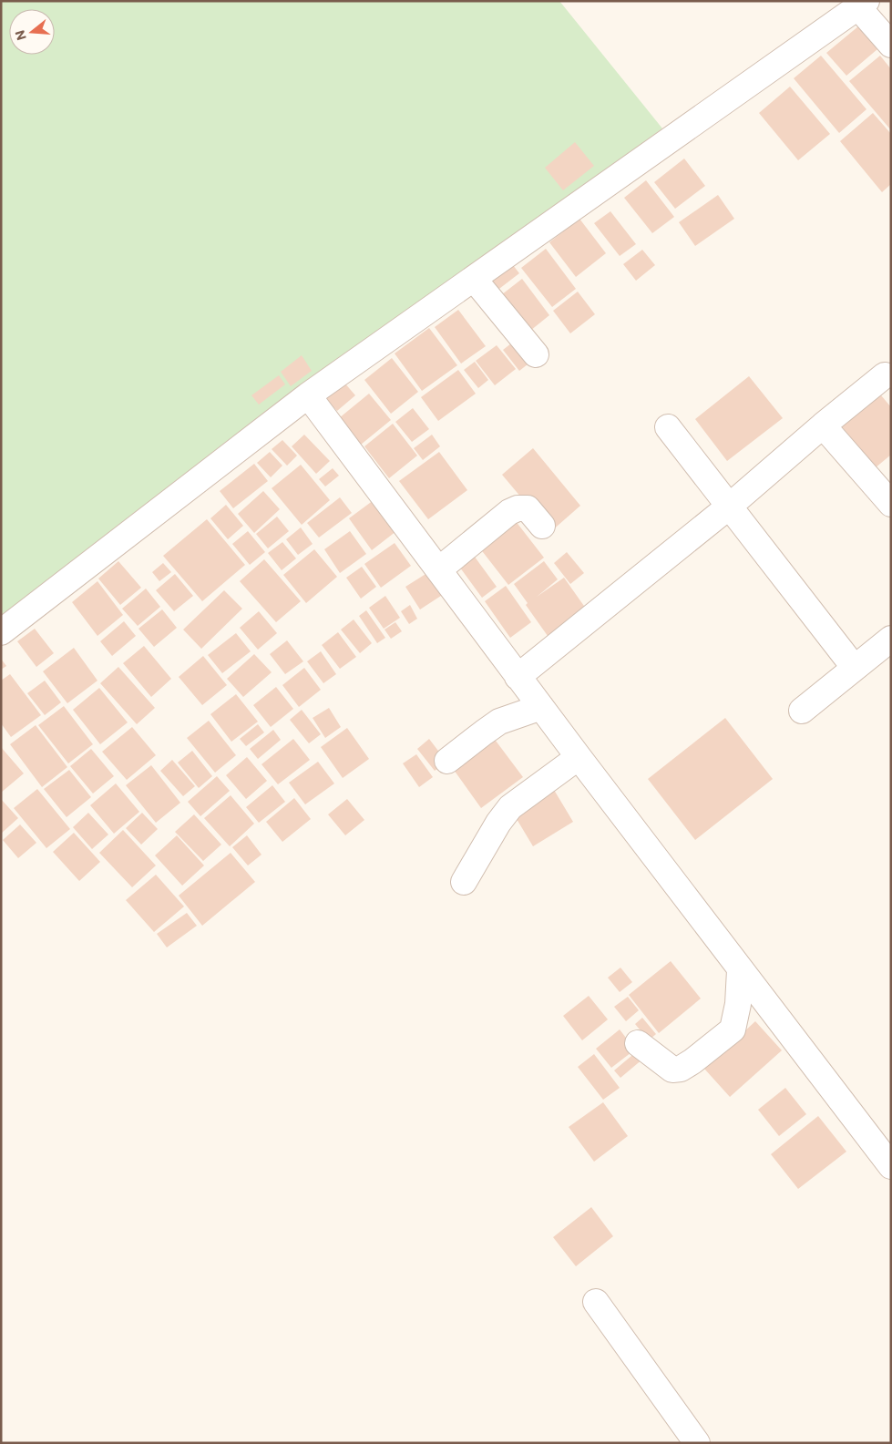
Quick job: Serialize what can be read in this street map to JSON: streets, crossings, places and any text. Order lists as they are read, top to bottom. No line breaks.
{"north":"left"}
